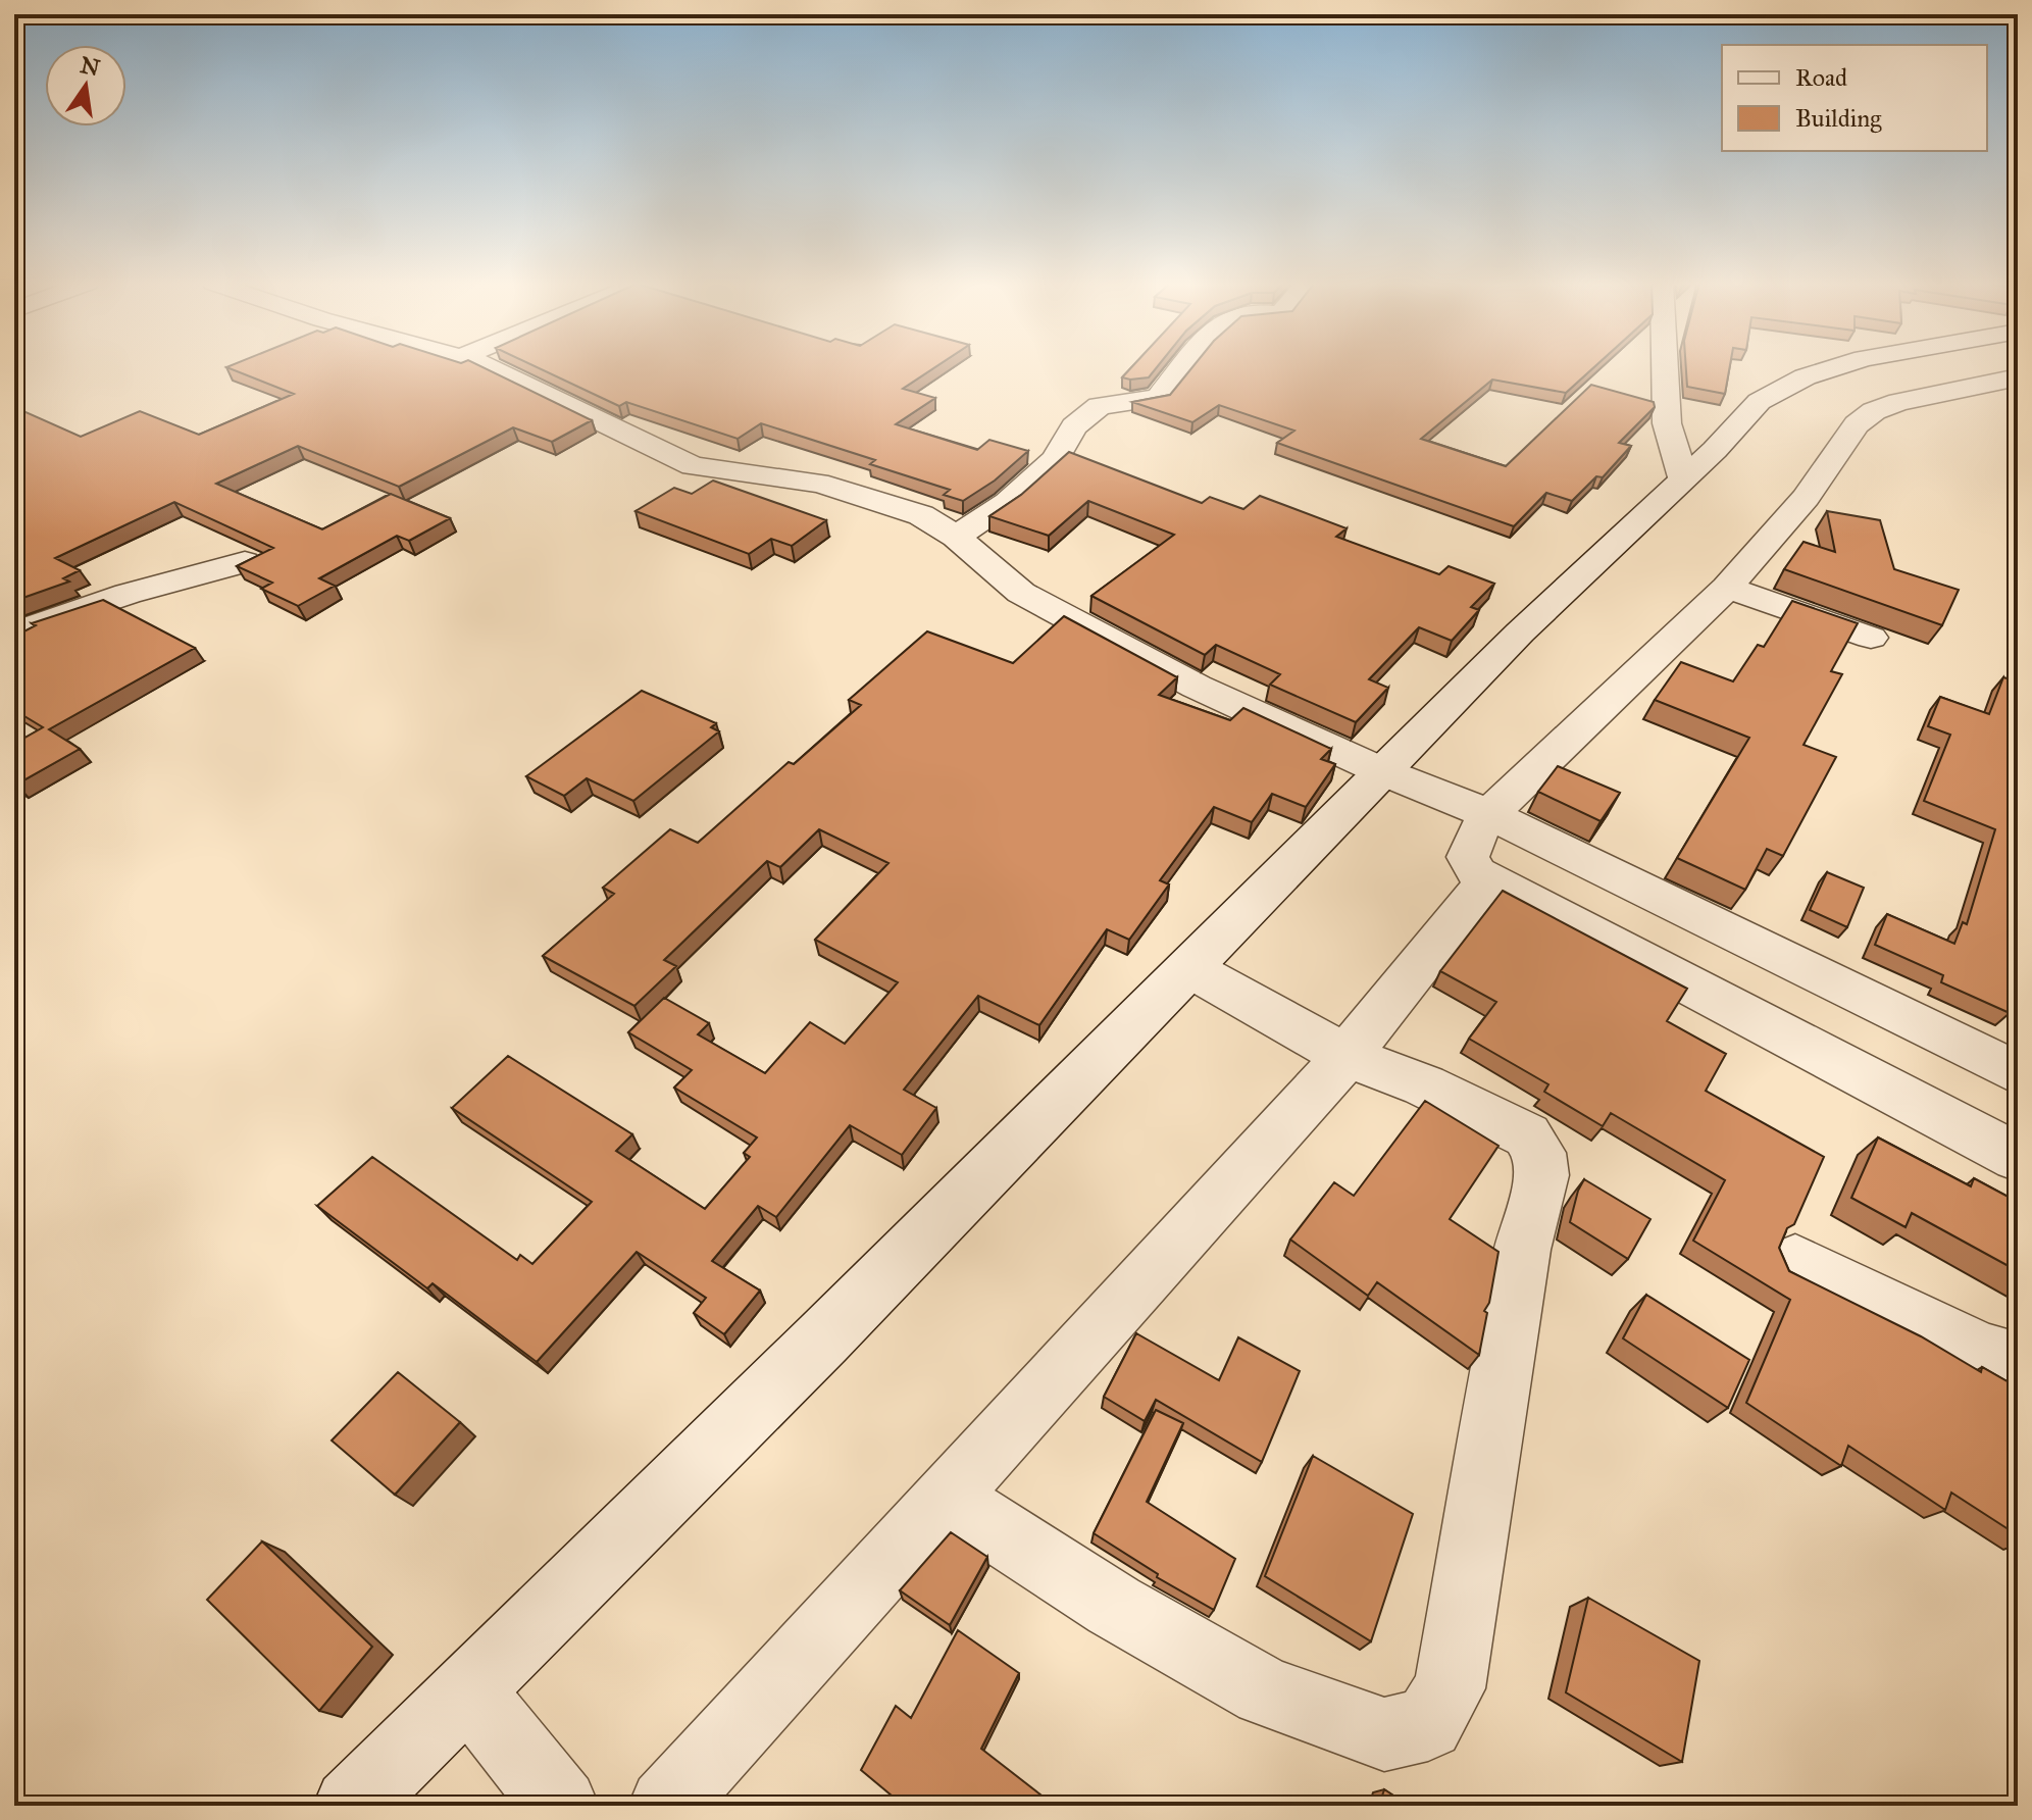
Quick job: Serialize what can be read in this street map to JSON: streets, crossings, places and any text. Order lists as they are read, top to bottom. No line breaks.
{"legend":["Road","Building"],"north":"top"}
